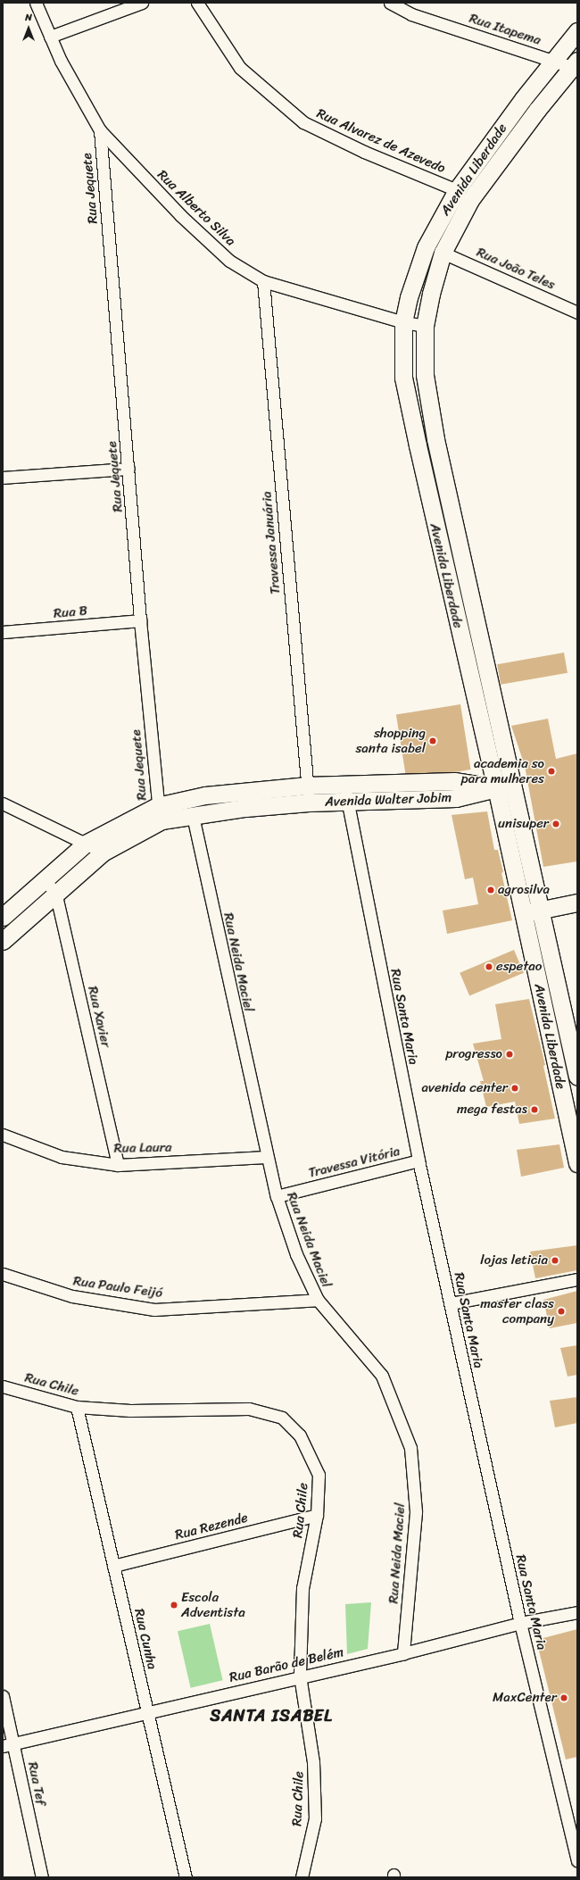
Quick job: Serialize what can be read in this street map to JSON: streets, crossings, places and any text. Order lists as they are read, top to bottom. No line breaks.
{"streets":{"main road":["Avenida Liberdade","Avenida Walter Jobim"],"street":["Rua Itapema","Rua Alvarez de Azevedo","Rua Jequete","Rua Alberto Silva","Rua João Teles","Travessa Januária","Rua B","Rua Neida Maciel","Rua Xavier","Rua Santa Maria","Rua Laura","Travessa Vitória","Rua Paulo Feijó","Rua Chile","Rua Rezende","Rua Cunha","Rua Barão de Belém","Rua Tef"]},"crossings":[["Rua Itapema","Avenida Liberdade"],["Rua Alvarez de Azevedo","Avenida Liberdade"],["Avenida Liberdade","Rua Alberto Silva"],["Avenida Liberdade","Rua João Teles"],["Avenida Liberdade","Avenida Walter Jobim"],["Rua Jequete","Rua Alberto Silva"],["Rua Jequete","Rua B"],["Rua Jequete","Avenida Walter Jobim"],["Rua Alberto Silva","Travessa Januária"],["Travessa Januária","Avenida Walter Jobim"],["Avenida Walter Jobim","Rua Neida Maciel"],["Avenida Walter Jobim","Rua Xavier"],["Avenida Walter Jobim","Rua Santa Maria"],["Rua Neida Maciel","Rua Laura"],["Rua Neida Maciel","Travessa Vitória"],["Rua Neida Maciel","Rua Paulo Feijó"],["Rua Neida Maciel","Rua Barão de Belém"],["Rua Xavier","Rua Laura"],["Rua Santa Maria","Travessa Vitória"],["Rua Santa Maria","Rua Barão de Belém"],["Rua Chile","Rua Rezende"],["Rua Chile","Rua Cunha"],["Rua Chile","Rua Barão de Belém"],["Rua Rezende","Rua Cunha"],["Rua Cunha","Rua Barão de Belém"],["Rua Barão de Belém","Rua Tef"]],"districts":["SANTA ISABEL"],"places":["shopping santa isabel","academia so para mulheres","unisuper","agrosilva","espetao","progresso","avenida center","mega festas","lojas leticia","master class company","Escola Adventista","MaxCenter"],"north":"top"}
